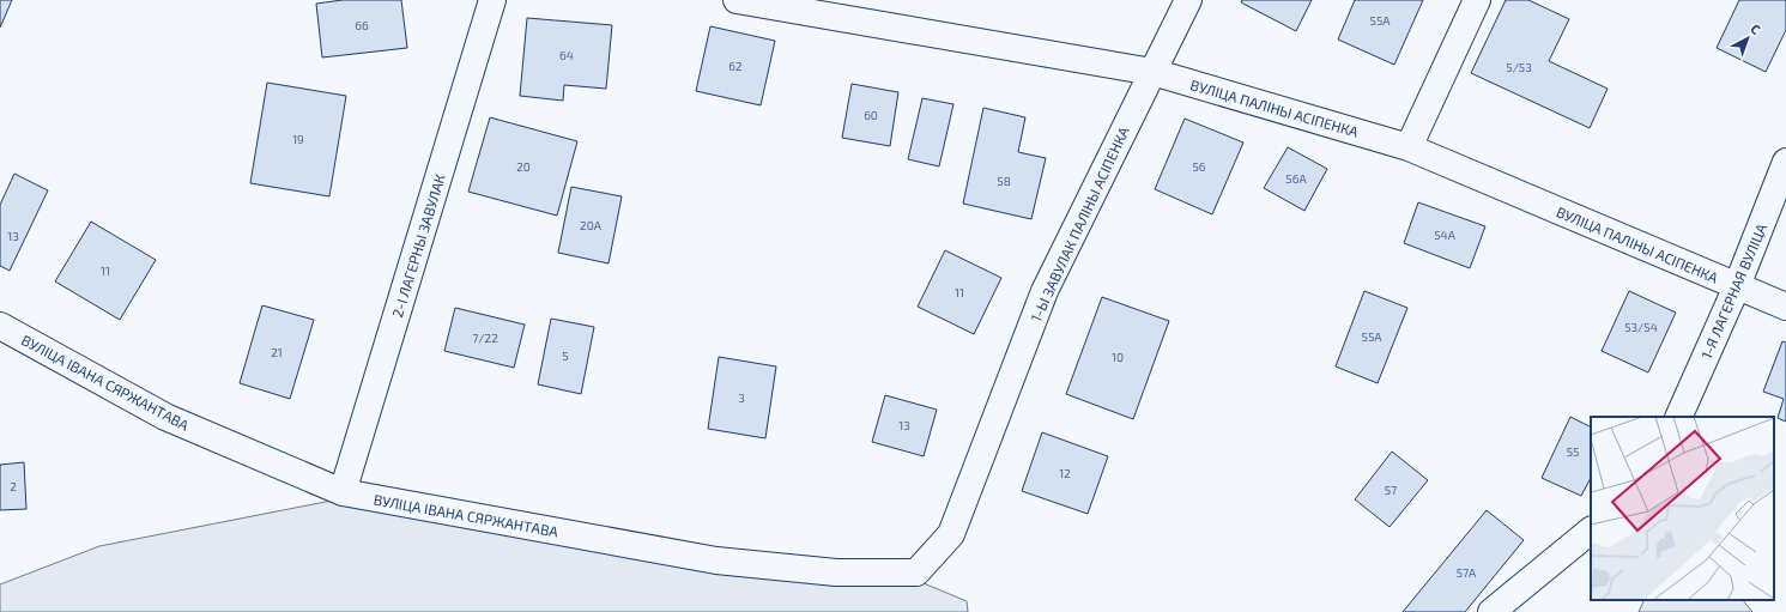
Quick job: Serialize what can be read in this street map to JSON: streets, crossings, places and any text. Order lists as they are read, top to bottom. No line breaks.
{"streets":{"street":["ВУЛІЦА ПАЛІНЫ АСІПЕНКА","1-Ы ЗАВУЛАК ПАЛІНЫ АСІПЕНКА","2-І ЛАГЕРНЫ ЗАВУЛАК","1-Я ЛАГЕРНАЯ ВУЛІЦА","ВУЛІЦА ІВАНА СЯРЖАНТАВА"]},"crossings":[["ВУЛІЦА ПАЛІНЫ АСІПЕНКА","1-Ы ЗАВУЛАК ПАЛІНЫ АСІПЕНКА"],["ВУЛІЦА ПАЛІНЫ АСІПЕНКА","1-Я ЛАГЕРНАЯ ВУЛІЦА"],["1-Ы ЗАВУЛАК ПАЛІНЫ АСІПЕНКА","ВУЛІЦА ІВАНА СЯРЖАНТАВА"],["2-І ЛАГЕРНЫ ЗАВУЛАК","ВУЛІЦА ІВАНА СЯРЖАНТАВА"]],"house_numbers":["55А","66","64","62","5/53","60","19","20","56","56А","58","20А","54А","13","11","11","53/54","55А","7/22","21","5","10","3","13","55","12","2","57","57А"],"north":"top right"}
